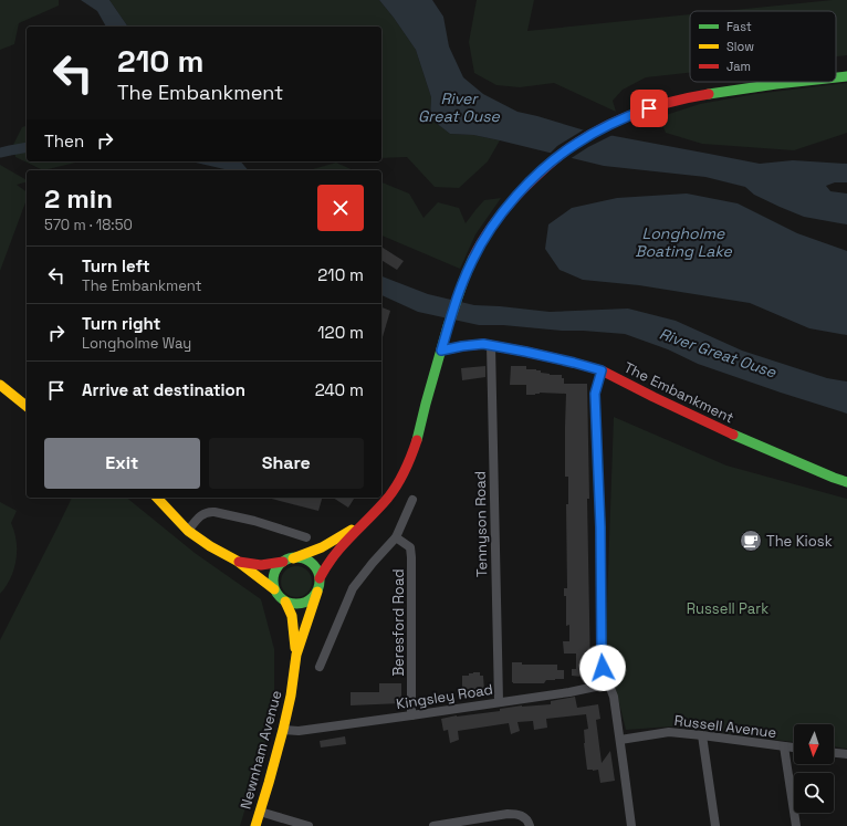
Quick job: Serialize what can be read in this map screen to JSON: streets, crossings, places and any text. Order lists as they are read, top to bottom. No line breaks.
{"streets":{"main road":["The Embankment","Newnham Avenue"],"street":["Tennyson Road","Beresford Road","Kingsley Road","Russell Avenue"]},"crossings":[["The Embankment","Tennyson Road"],["Tennyson Road","Kingsley Road"],["Beresford Road","Kingsley Road"],["Kingsley Road","Newnham Avenue"]],"water":["River Great Ouse","Longholme Boating Lake"],"parks":["Russell Park"],"places":{"cafe":["The Kiosk"]},"legend":["Fast","Slow","Jam"],"north":"bottom","page":{"turn":["210 m","The Embankment"],"then":"Then","heading":["2 min","570 m · 18:50"],"list":[{"name":"Turn left","note":"The Embankment","value":"210 m"},{"name":"Turn right","note":"Longholme Way","value":"120 m"},{"name":"Arrive at destination","value":"240 m"}],"buttons":["Exit","Share"]}}
